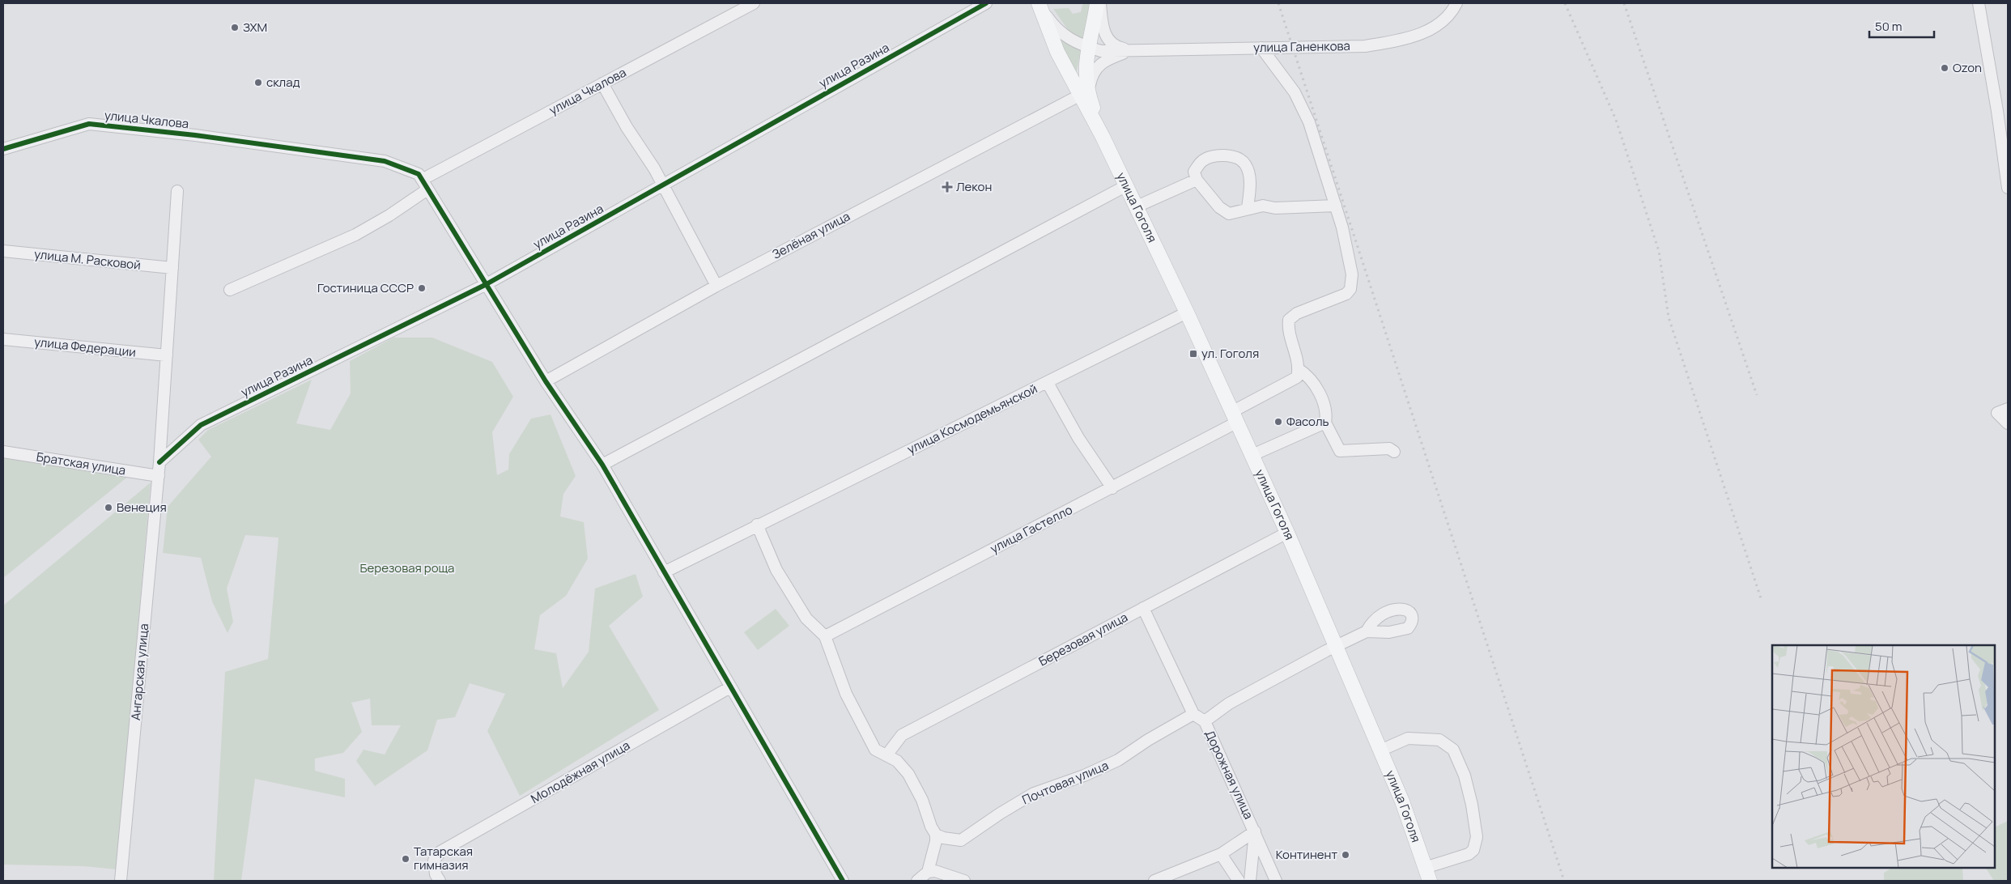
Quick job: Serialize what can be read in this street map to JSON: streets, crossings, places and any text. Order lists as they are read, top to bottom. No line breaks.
{"streets":{"main road":["улица Гоголя"],"street":["улица Ганенкова","улица Разина","улица Чкалова","Зелёная улица","улица М. Расковой","улица Федерации","улица Космодемьянской","Братская улица","улица Гастелло","Березовая улица","Ангарская улица","Молодёжная улица","Дорожная улица","Почтовая улица"]},"crossings":[["улица Разина","Ангарская улица"],["улица Гоголя","Зелёная улица"],["улица Гоголя","улица Космодемьянской"],["улица Гоголя","улица Гастелло"],["улица Гоголя","Березовая улица"],["улица М. Расковой","Ангарская улица"],["улица Федерации","Ангарская улица"],["Братская улица","Ангарская улица"],["Дорожная улица","Почтовая улица"]],"parks":["Березовая роща"],"places":{"other":["ЗХМ","Ozon","склад","Гостиница СССР","Фасоль","Венеция","Континент","Татарская гимназия"],"health":["Лекон"],"transit":["ул. Гоголя"]},"scale_bar":"50 m"}
